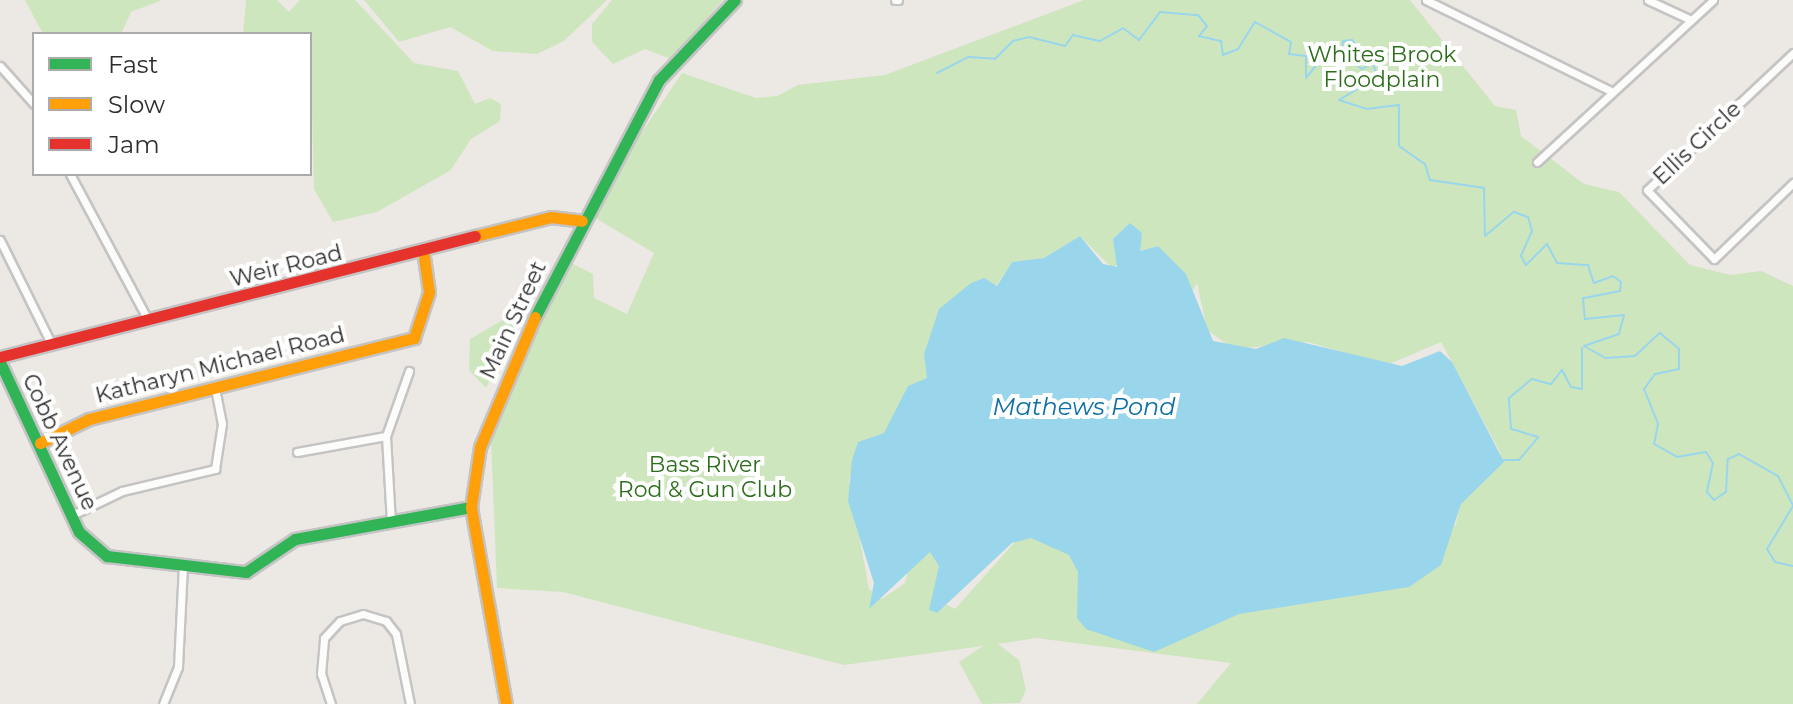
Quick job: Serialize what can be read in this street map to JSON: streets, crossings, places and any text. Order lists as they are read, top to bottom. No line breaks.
{"streets":{"street":["Ellis Circle","Weir Road","Main Street","Katharyn Michael Road","Cobb Avenue"]},"crossings":[["Weir Road","Main Street"],["Weir Road","Katharyn Michael Road"],["Weir Road","Cobb Avenue"],["Katharyn Michael Road","Cobb Avenue"]],"water":["Mathews Pond"],"parks":["Whites Brook Floodplain","Bass River Rod & Gun Club"],"legend":["Fast","Slow","Jam"]}
